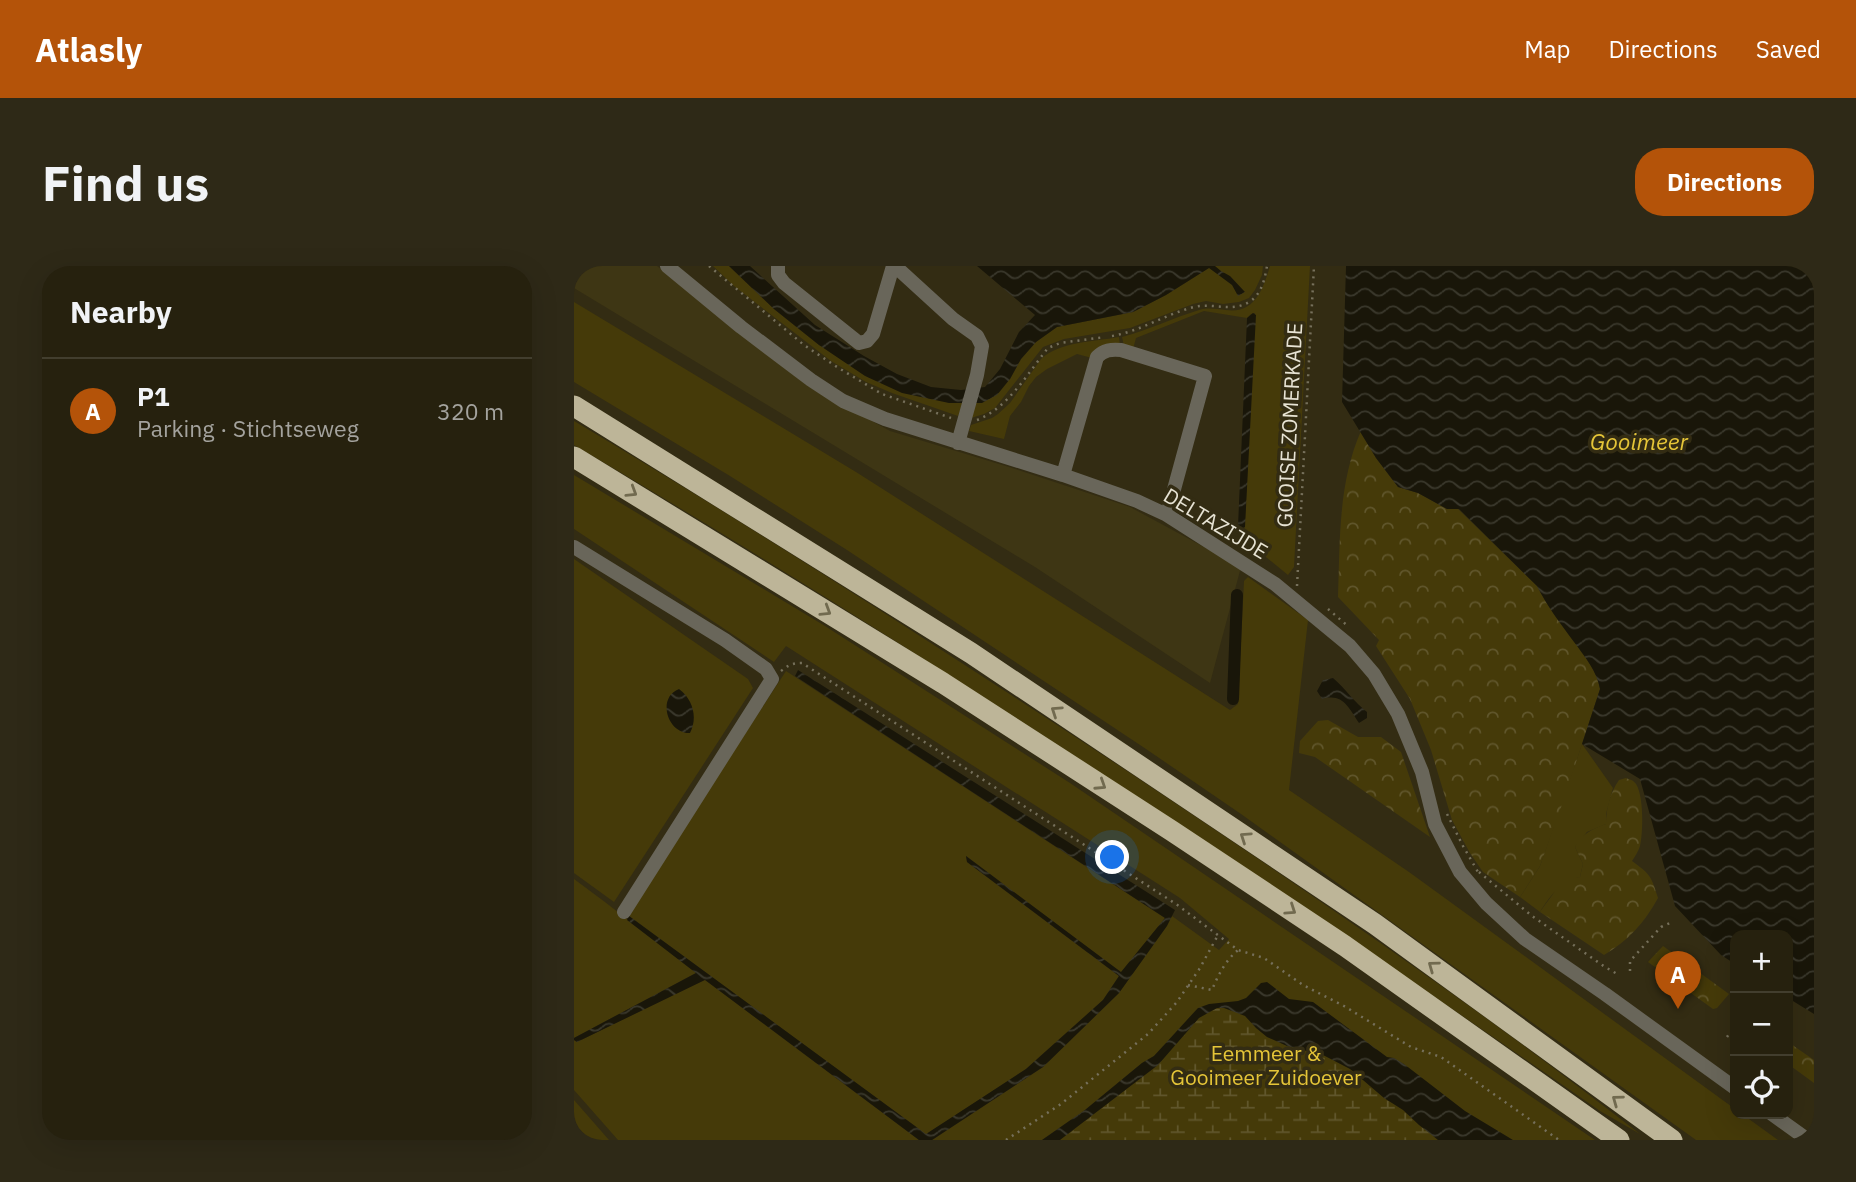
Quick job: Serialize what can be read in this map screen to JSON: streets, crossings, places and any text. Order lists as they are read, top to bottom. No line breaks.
{"streets":{"street":["DELTAZIJDE"],"path":["GOOISE ZOMERKADE"]},"water":["Gooimeer"],"parks":["Eemmeer & Gooimeer Zuidoever"],"page":{"header":"Atlasly","nav":["Map","Directions","Saved"],"buttons":"Directions","title":"Find us","heading":"Nearby","list":[{"mark":"A","name":"P1","note":"Parking · Stichtseweg","value":"320 m"}],"map_buttons":["+","−"],"pins":"A"}}
